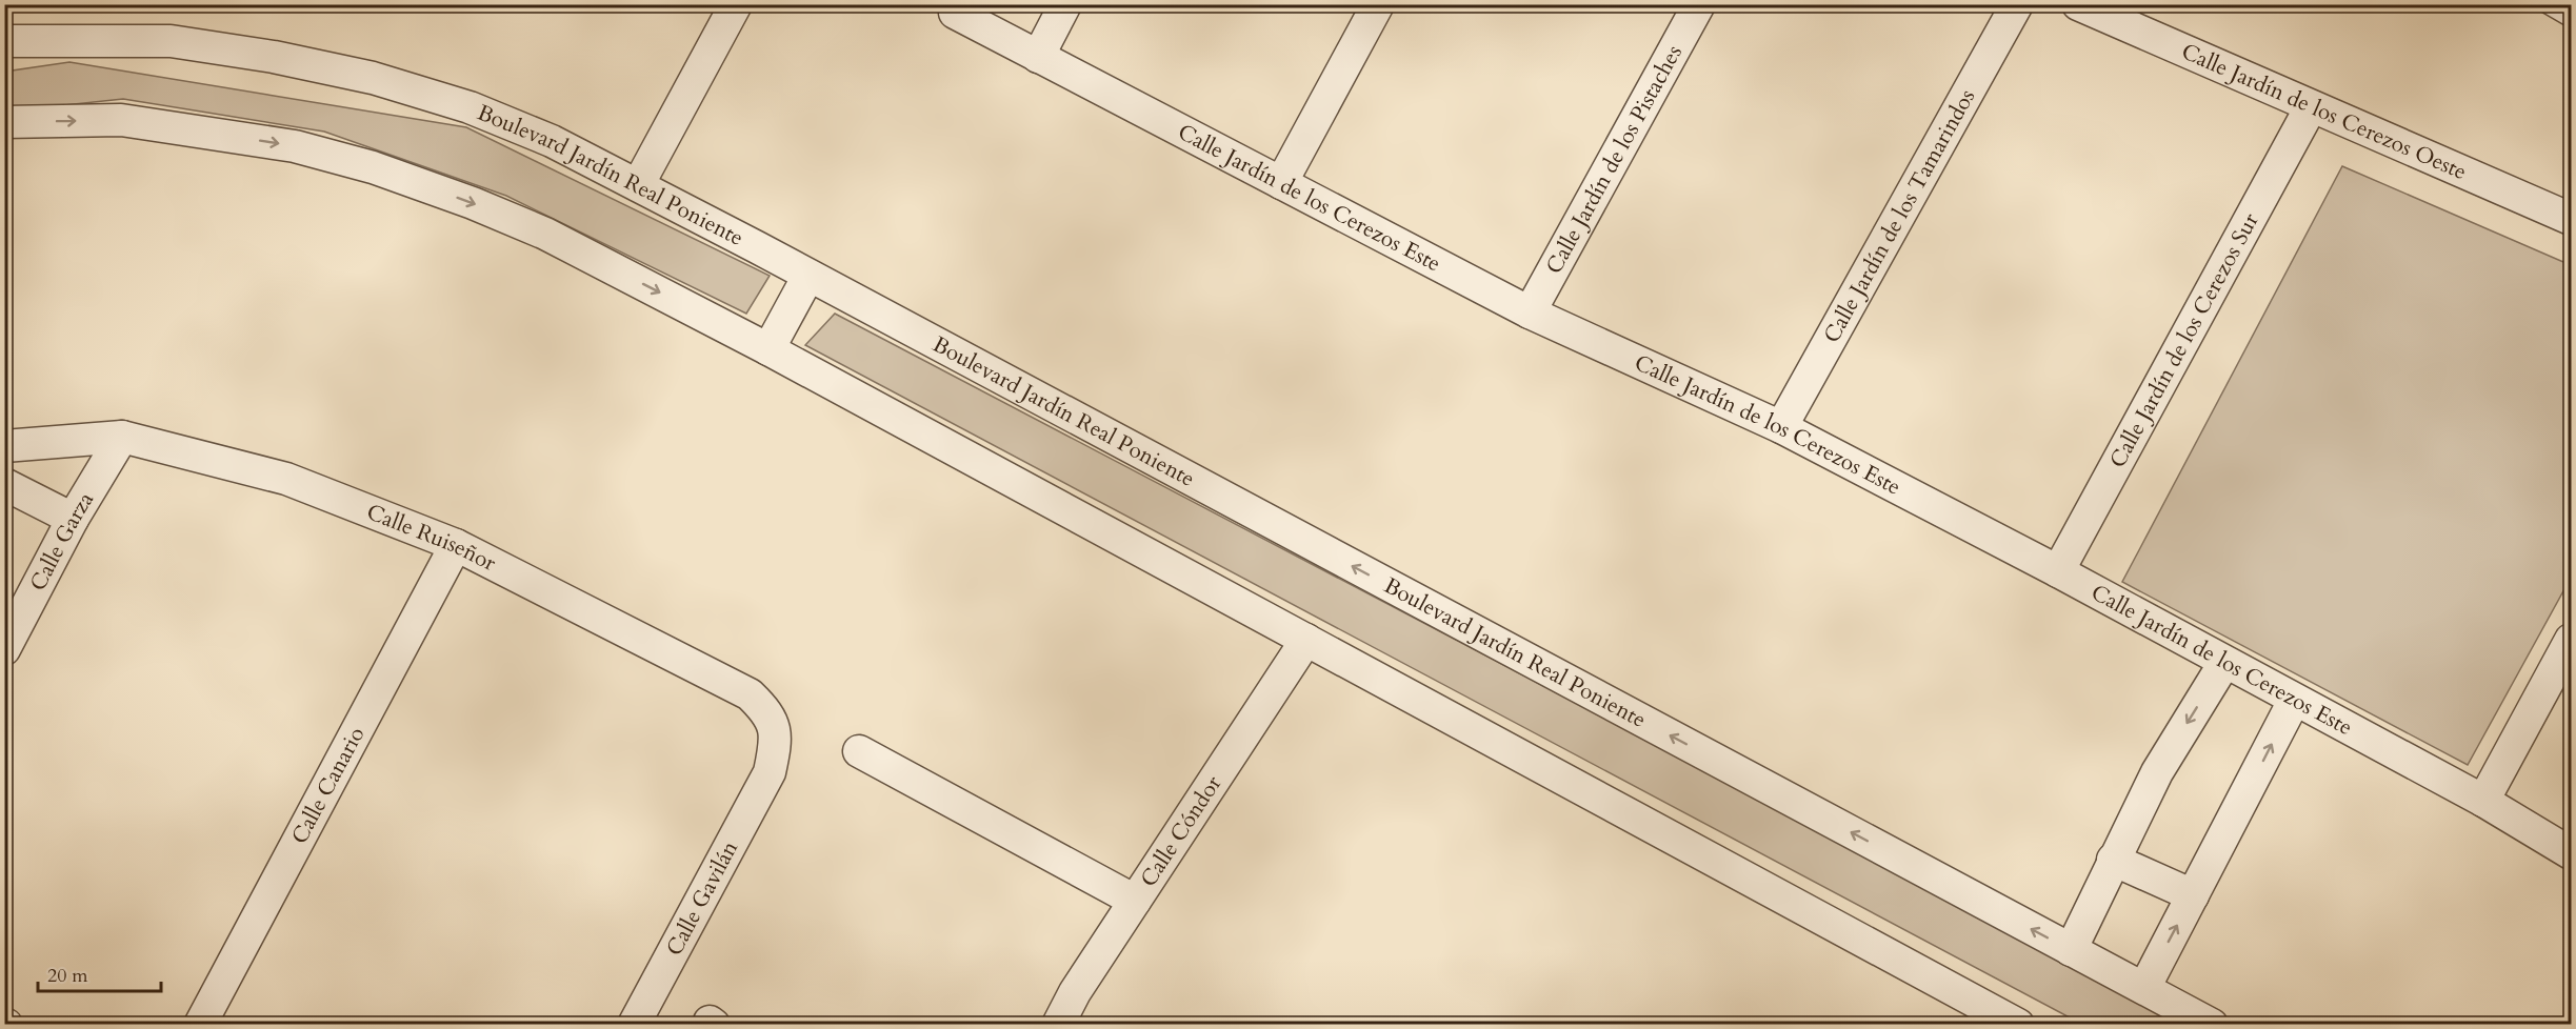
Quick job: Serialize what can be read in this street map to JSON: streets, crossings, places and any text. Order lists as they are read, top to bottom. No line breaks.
{"streets":{"street":["Calle Jardín de los Cerezos Oeste","Calle Jardín de los Pistaches","Boulevard Jardín Real Poniente","Calle Jardín de los Cerezos Este","Calle Jardín de los Tamarindos","Calle Jardín de los Cerezos Sur","Calle Ruiseñor","Calle Garza","Calle Canario","Calle Cóndor","Calle Gavilán"]},"crossings":[["Calle Jardín de los Cerezos Oeste","Calle Jardín de los Cerezos Sur"],["Calle Jardín de los Pistaches","Calle Jardín de los Cerezos Este"],["Calle Jardín de los Cerezos Este","Calle Jardín de los Tamarindos"],["Calle Jardín de los Cerezos Este","Calle Jardín de los Cerezos Sur"],["Calle Ruiseñor","Calle Garza"],["Calle Ruiseñor","Calle Canario"],["Calle Ruiseñor","Calle Gavilán"]],"scale_bar":"20 m"}
